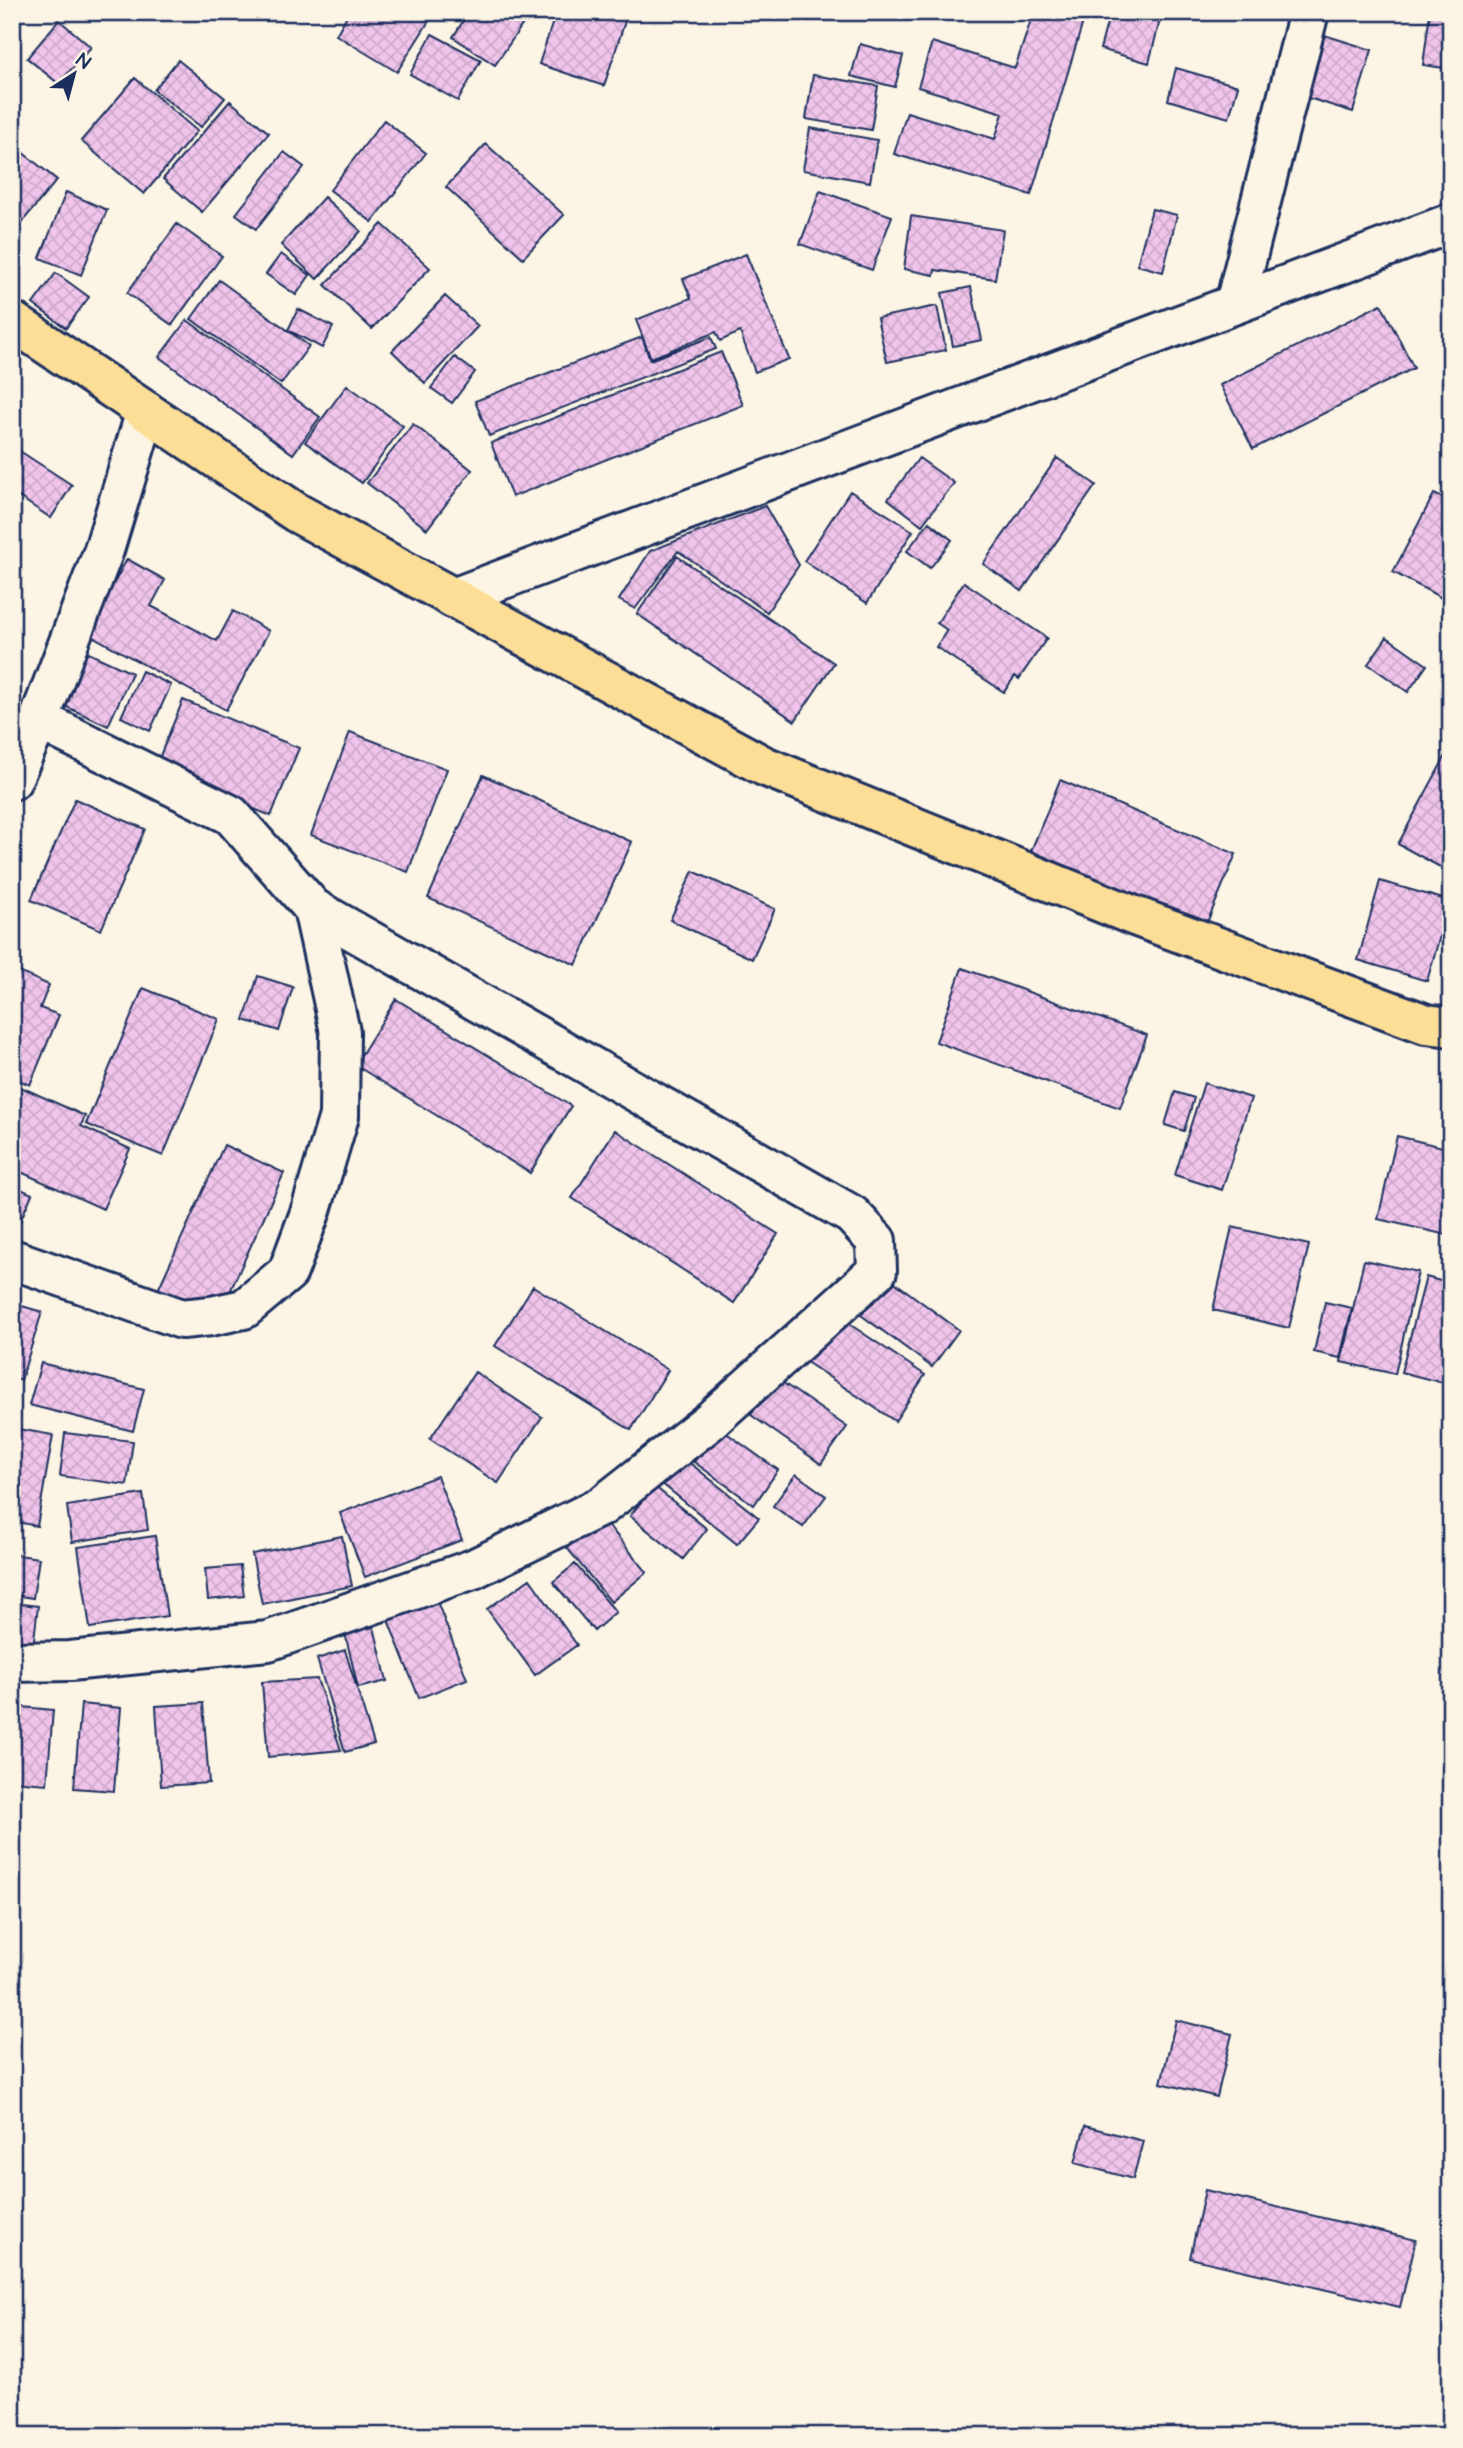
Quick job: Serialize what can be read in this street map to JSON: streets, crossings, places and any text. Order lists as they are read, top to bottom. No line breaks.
{"north":"top right"}
